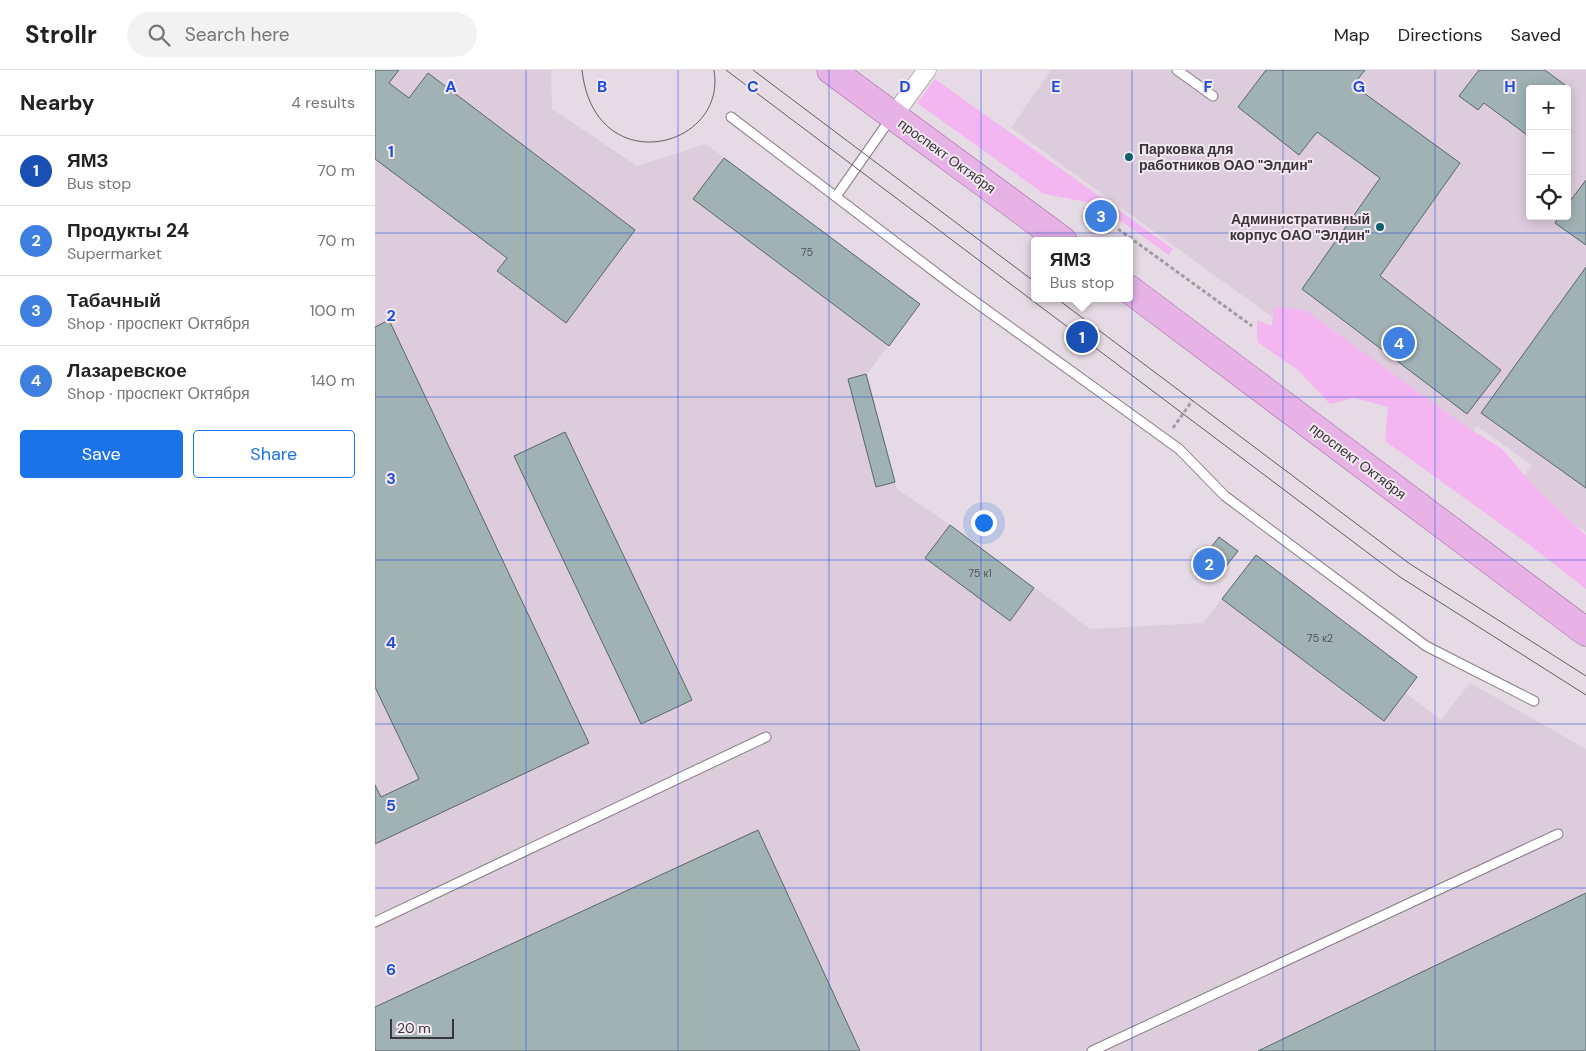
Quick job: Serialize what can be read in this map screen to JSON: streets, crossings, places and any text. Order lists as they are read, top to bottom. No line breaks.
{"streets":{"main road":["проспект Октября"]},"places":["Парковка для работников ОАО \"Элдин\"","Административный корпус ОАО \"Элдин\""],"house_numbers":["75","75 к1","75 к2"],"scale_bar":"20 m","page":{"header":"Strollr","search":"Search here","nav":["Map","Directions","Saved"],"heading":["Nearby","4 results"],"map_buttons":["+","−"],"list":[{"mark":"1","name":"ЯМЗ","note":"Bus stop","value":"70 m"},{"mark":"2","name":"Продукты 24","note":"Supermarket","value":"70 m"},{"mark":"3","name":"Табачный","note":"Shop · проспект Октября","value":"100 m"},{"mark":"4","name":"Лазаревское","note":"Shop · проспект Октября","value":"140 m"}],"pins":["3","1","4","2"],"popup":["ЯМЗ","Bus stop"],"buttons":["Save","Share"],"scale":"20 m"},"grid":{"columns":["A","B","C","D","E","F","G","H"],"rows":["1","2","3","4","5","6"]}}
